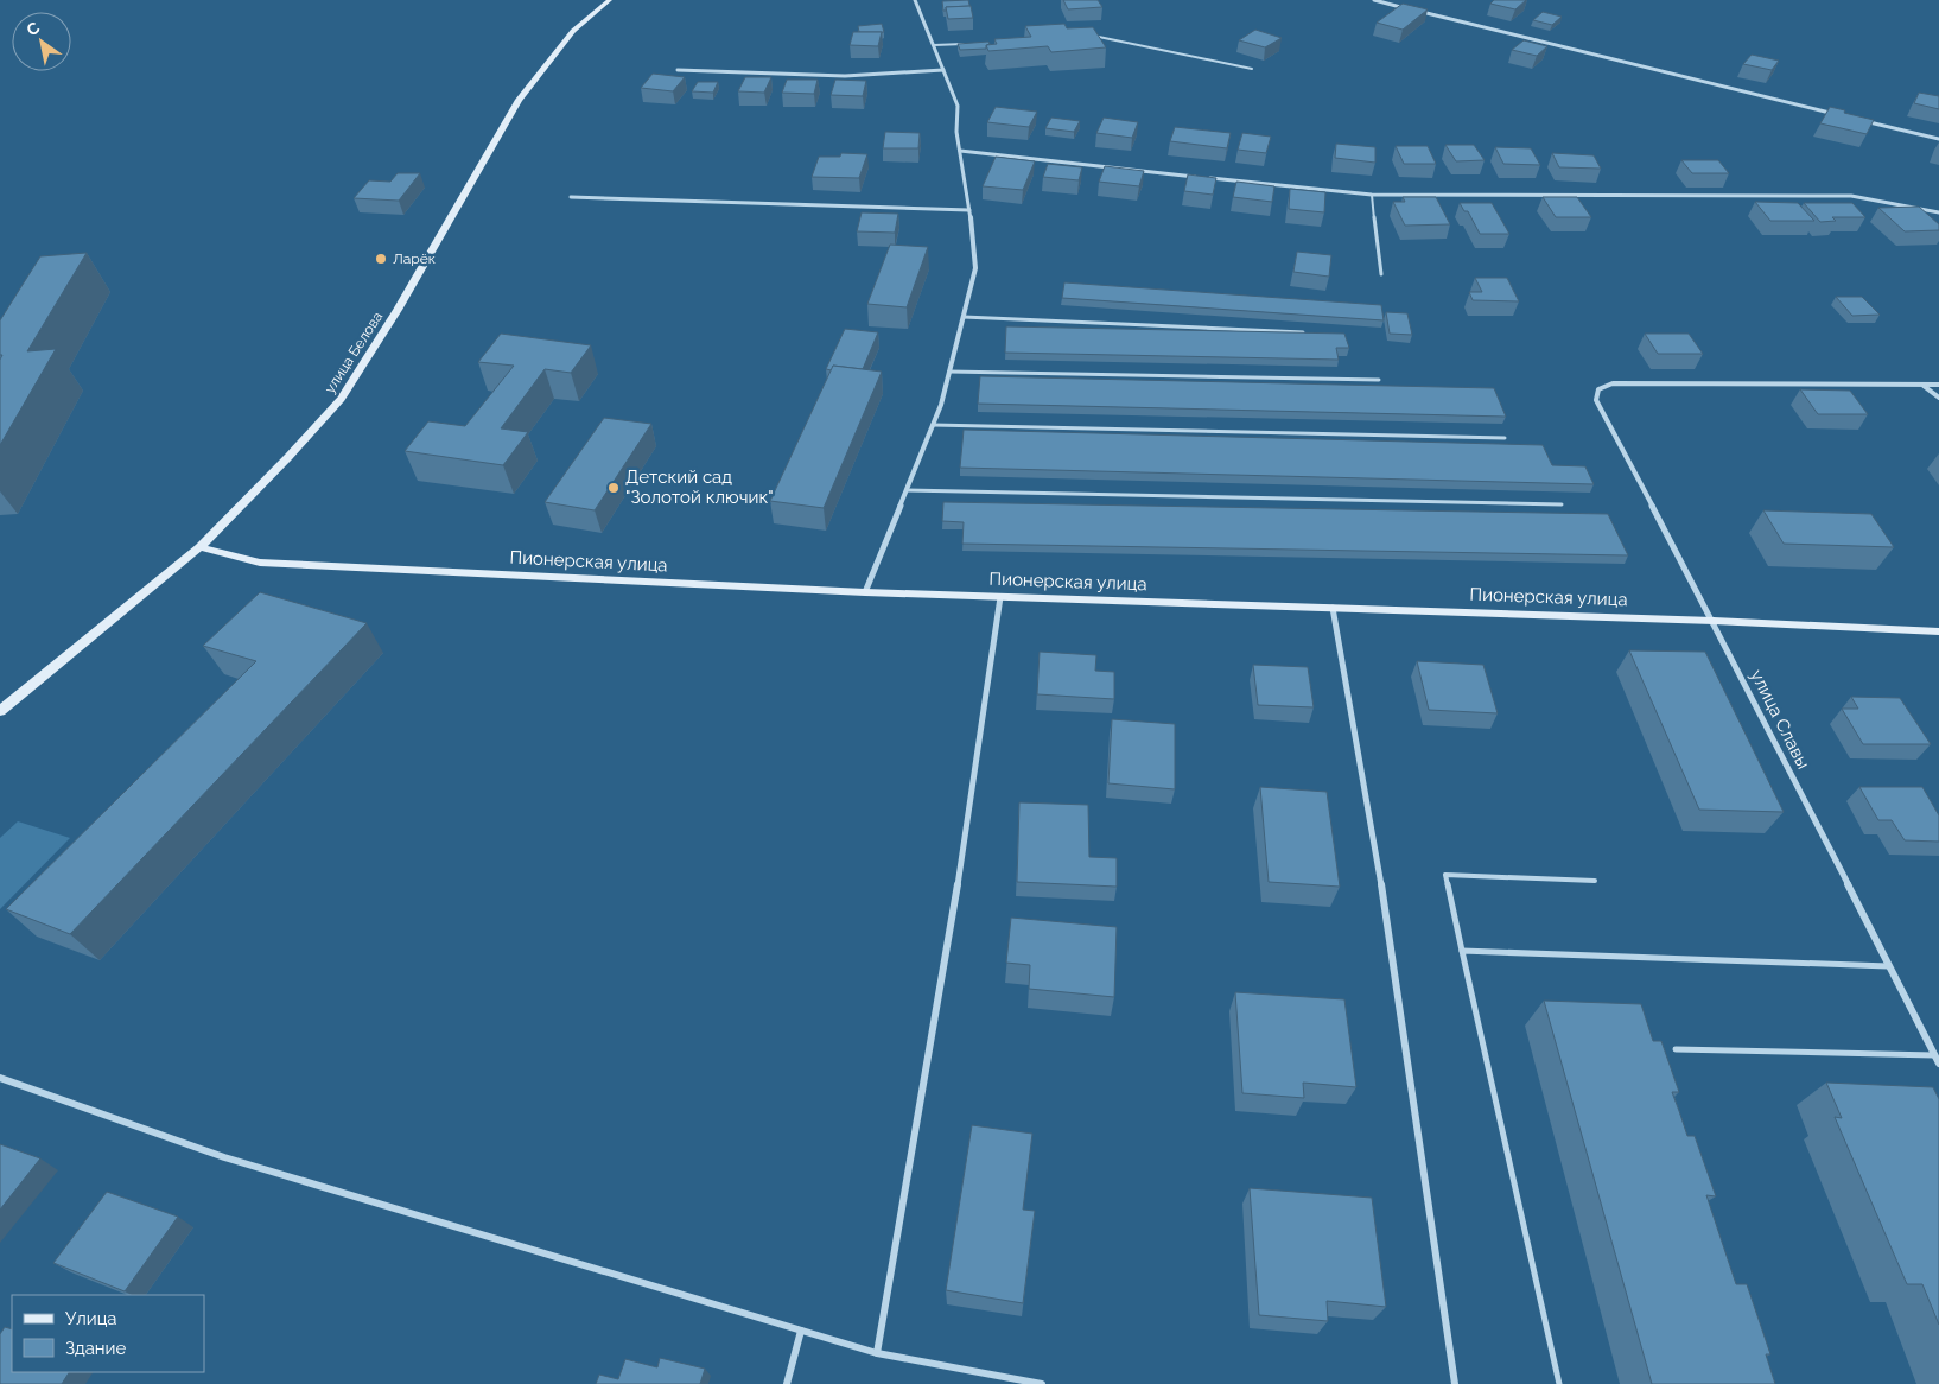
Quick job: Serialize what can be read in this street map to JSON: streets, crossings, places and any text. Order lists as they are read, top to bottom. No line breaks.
{"streets":{"street":["улица Белова","Пионерская улица","улица Славы"]},"crossings":[["улица Белова","Пионерская улица"],["Пионерская улица","улица Славы"]],"places":["Ларёк","Детский сад \"Золотой ключик\""],"legend":["Улица","Здание"],"north":"top left"}
